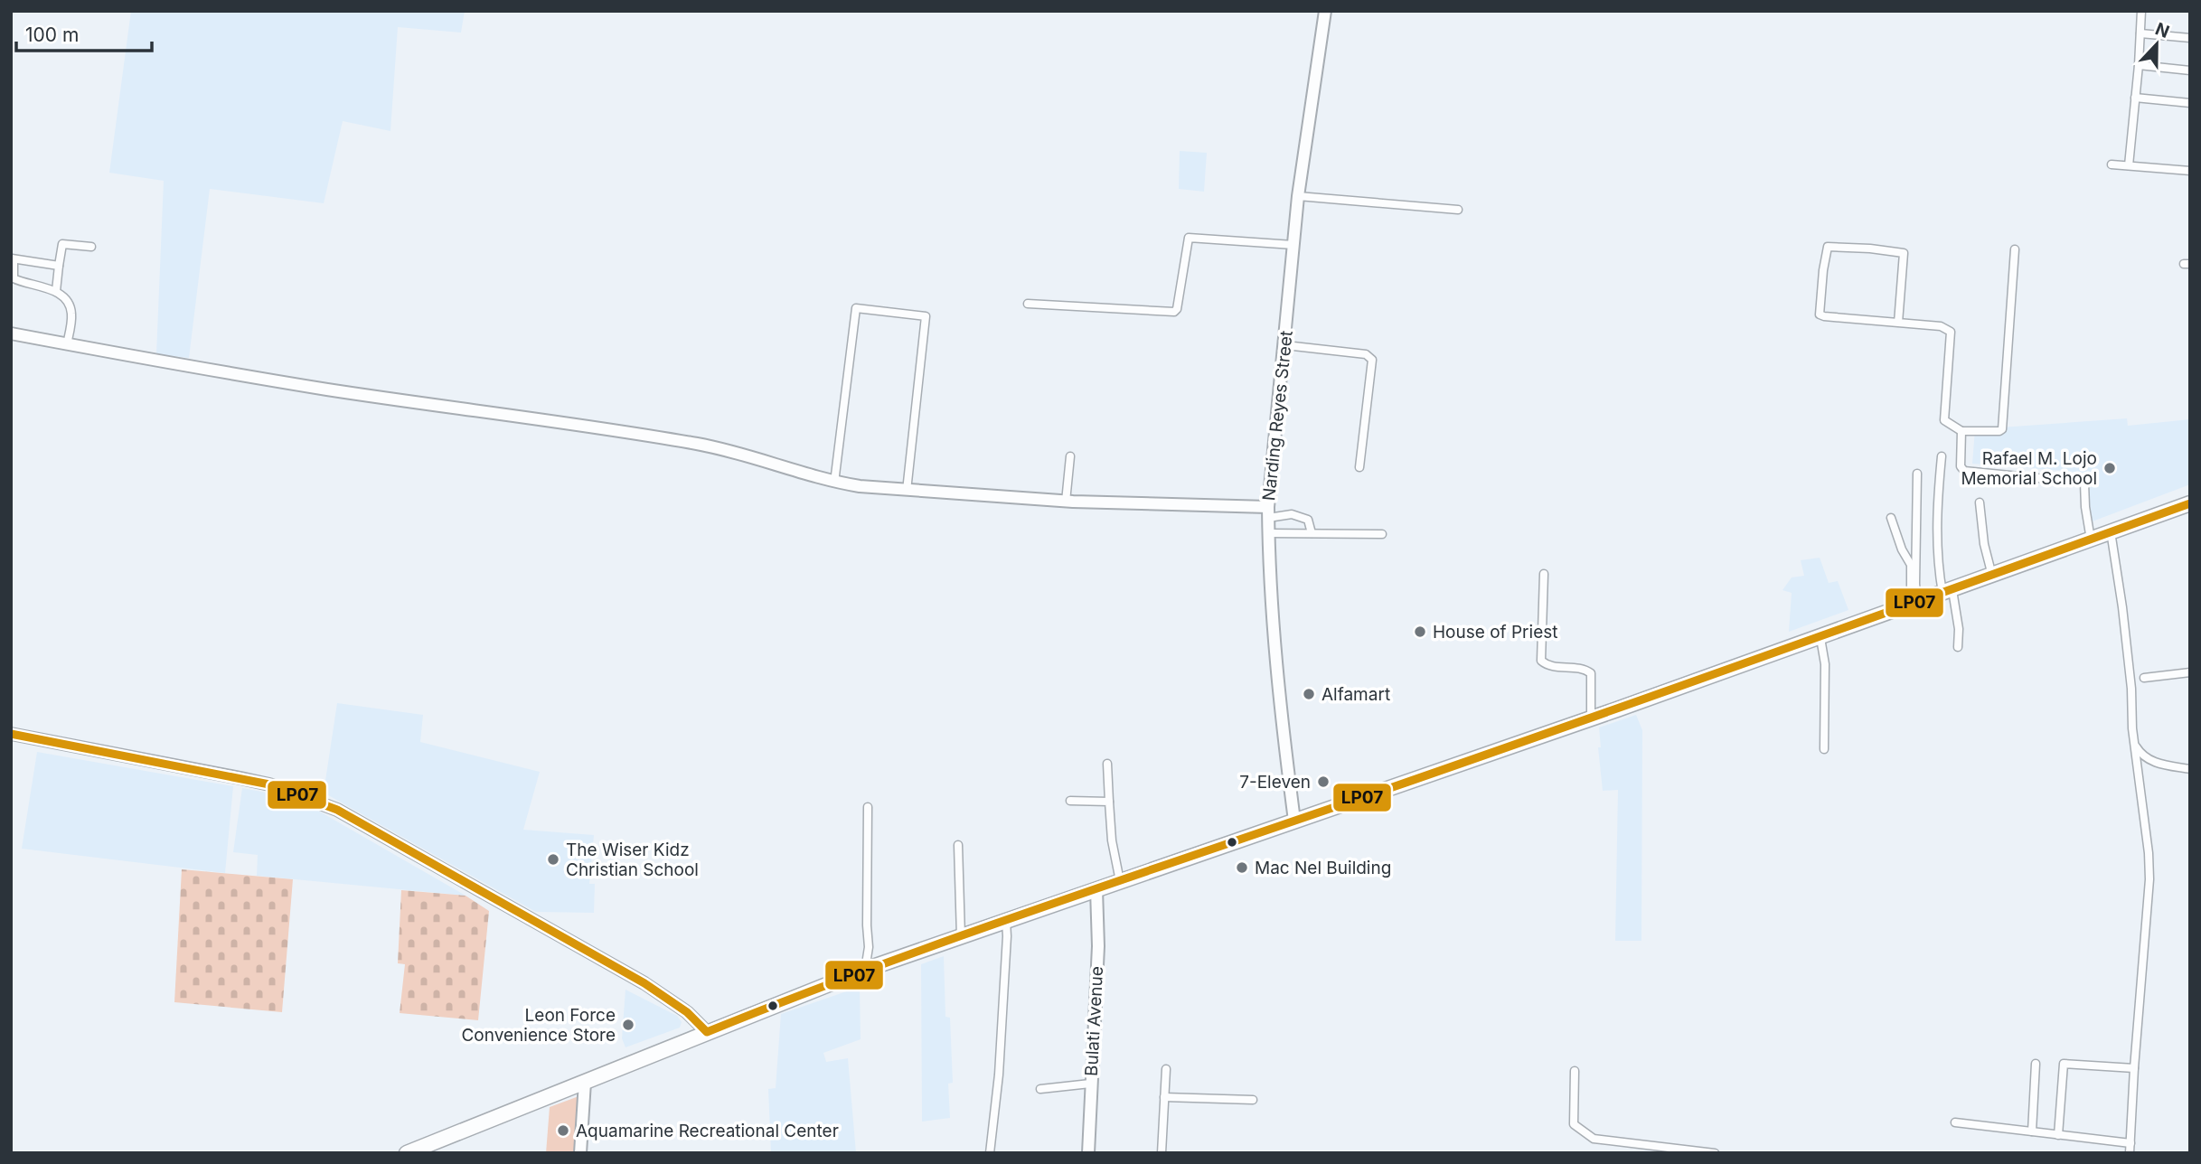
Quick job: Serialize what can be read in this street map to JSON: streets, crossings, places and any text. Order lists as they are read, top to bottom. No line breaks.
{"streets":{"street":["Narding Reyes Street","Bulati Avenue"]},"places":["Rafael M. Lojo Memorial School","House of Priest","Alfamart","7-Eleven","The Wiser Kidz Christian School","Mac Nel Building","Leon Force Convenience Store","Aquamarine Recreational Center"],"lines":["transit line LP07"],"scale_bar":"100 m","north":"top"}
